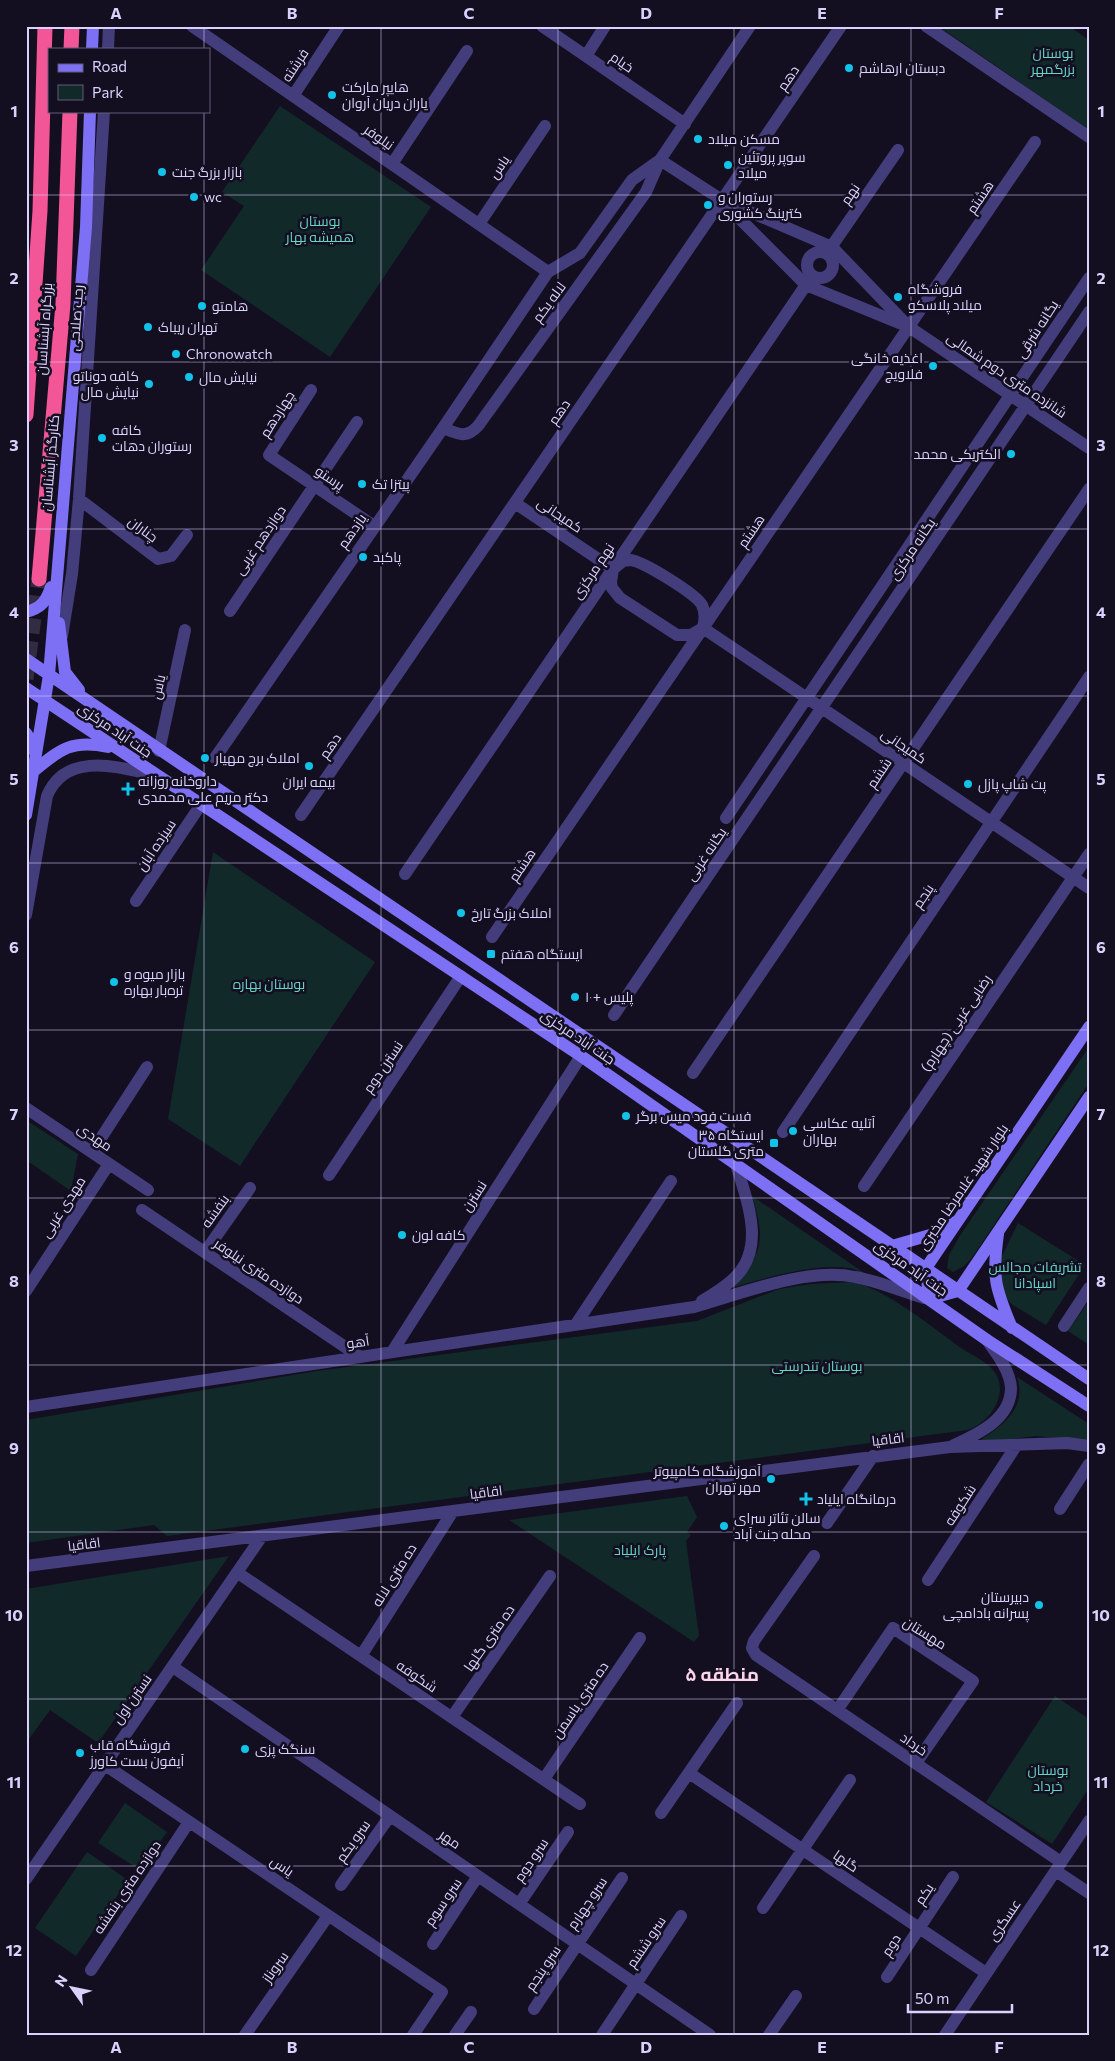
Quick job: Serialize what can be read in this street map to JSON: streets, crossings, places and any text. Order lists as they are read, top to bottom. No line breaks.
{"streets":{"highway":["بزرگراه آبشناسان"],"main road":["کنارگذر آبشناسان","جنت آباد مرکزی","بلوار شهید غلامرضا مخبری"],"street":["خیام","فرشته","دهم","نیلوفر","یاس","نهم","هشتم","لاله یکم","رجب صلاحی","یگانه شرقی","شانزده متری دوم شمالی","چهاردهم","پرستو","کمیجانی","چناران","یازدهم","دوازدهم غربی","یگانه مرکزی","نهم مرکزی","ششم","سیزده آبان","یگانه غربی","پنجم","رضایی غربی (چهارم)","نسترن دوم","مهدی","نسترن","مهدی غربی","بنفشه","دوازده متری نیلوفر","آهو","اقاقیا","شکوفه","ده متری لاله","مهستان","ده متری گلها","نسترن اول","ده متری یاسمن","خرداد","مهر","سرو یکم","سرو دوم","گلها","دوازده متری بنفشه","یکم","سرو سوم","سرو چهارم","عسگری","سرو ششم","دوم","سروناز","سرو پنجم"]},"crossings":[["خیام","لاله یکم"],["فرشته","نیلوفر"],["دهم","شانزده متری دوم شمالی"],["دهم","کمیجانی"],["نیلوفر","یاس"],["نیلوفر","لاله یکم"],["نیلوفر","یازدهم"],["یاس","جنت آباد مرکزی"],["یاس","نسترن اول"],["یاس","دوازده متری بنفشه"],["یاس","سروناز"],["نهم","شانزده متری دوم شمالی"],["نهم","نهم مرکزی"],["هشتم","شانزده متری دوم شمالی"],["هشتم","کمیجانی"],["لاله یکم","شانزده متری دوم شمالی"],["لاله یکم","یازدهم"],["رجب صلاحی","چناران"],["یگانه شرقی","شانزده متری دوم شمالی"],["یگانه شرقی","یگانه مرکزی"],["شانزده متری دوم شمالی","یگانه مرکزی"],["شانزده متری دوم شمالی","نهم مرکزی"],["چهاردهم","پرستو"],["کنارگذر آبشناسان","جنت آباد مرکزی"],["پرستو","یازدهم"],["پرستو","دوازدهم غربی"],["کمیجانی","یگانه مرکزی"],["کمیجانی","نهم مرکزی"],["کمیجانی","ششم"],["کمیجانی","یگانه غربی"],["کمیجانی","پنجم"],["کمیجانی","رضایی غربی (چهارم)"],["یگانه مرکزی","یگانه غربی"],["جنت آباد مرکزی","سیزده آبان"],["جنت آباد مرکزی","نسترن دوم"],["جنت آباد مرکزی","بلوار شهید غلامرضا مخبری"],["جنت آباد مرکزی","نسترن"],["جنت آباد مرکزی","آهو"],["مهدی","مهدی غربی"],["بلوار شهید غلامرضا مخبری","آهو"],["نسترن","آهو"],["بنفشه","دوازده متری نیلوفر"],["دوازده متری نیلوفر","آهو"],["اقاقیا","ده متری لاله"],["اقاقیا","نسترن اول"],["شکوفه","ده متری لاله"],["شکوفه","ده متری گلها"],["شکوفه","نسترن اول"],["شکوفه","ده متری یاسمن"],["مهستان","خرداد"],["نسترن اول","مهر"],["خرداد","عسگری"],["مهر","سرو یکم"],["مهر","سرو دوم"],["مهر","سرو سوم"],["مهر","سرو چهارم"],["مهر","سرو ششم"],["مهر","سرو پنجم"],["گلها","یکم"],["گلها","عسگری"],["گلها","دوم"],["یکم","دوم"],["سرو چهارم","سرو پنجم"]],"districts":["منطقه ۵"],"parks":["بوستان بزرگمهر","بوستان همیشه بهار","بوستان بهاره","تشریفات مجالس اسپادانا","بوستان تندرستی","پارک ایلیاد","بوستان خرداد"],"places":{"other":["دبستان ارهاشم","هایپر مارکت یاران دریان آروان","مسکن میلاد","سوپر پروتئین میلاد","بازار بزرگ جنت","wc","رستوران و کترینگ کشوری","فروشگاه میلاد پلاسکو","هامتو","تهران ریباک","Chronowatch","اغذیه خانگی فلاویچ","نیایش مال","کافه دوناتو نیایش مال","کافه رستوران دهات","الکتریکی محمد","پیتزا تک","پاکبد","املاک برج مهیار","بیمه ایران","پت شاپ پازل","املاک بزرگ تارخ","بازار میوه و تره‌بار بهاره","پلیس +۱۰","فست فود میس برگر","آتلیه عکاسی بهاران","کافه لون","آموزشگاه کامپیوتر مهر تهران","سالن تئاتر سرای محله جنت آباد","دبیرستان پسرانه بادامچی","سنگک پزی","فروشگاه قاب آیفون بست کاورز"],"health":["داروخانه روزانه دکتر مریم علی محمدی","درمانگاه ایلیاد"],"transit":["ایستگاه هفتم","ایستگاه ۳۵ متری گلستان"]},"legend":["Road","Park"],"scale_bar":"50 m","north":"top left","grid":{"columns":["A","B","C","D","E","F"],"rows":["1","2","3","4","5","6","7","8","9","10","11","12"]}}
